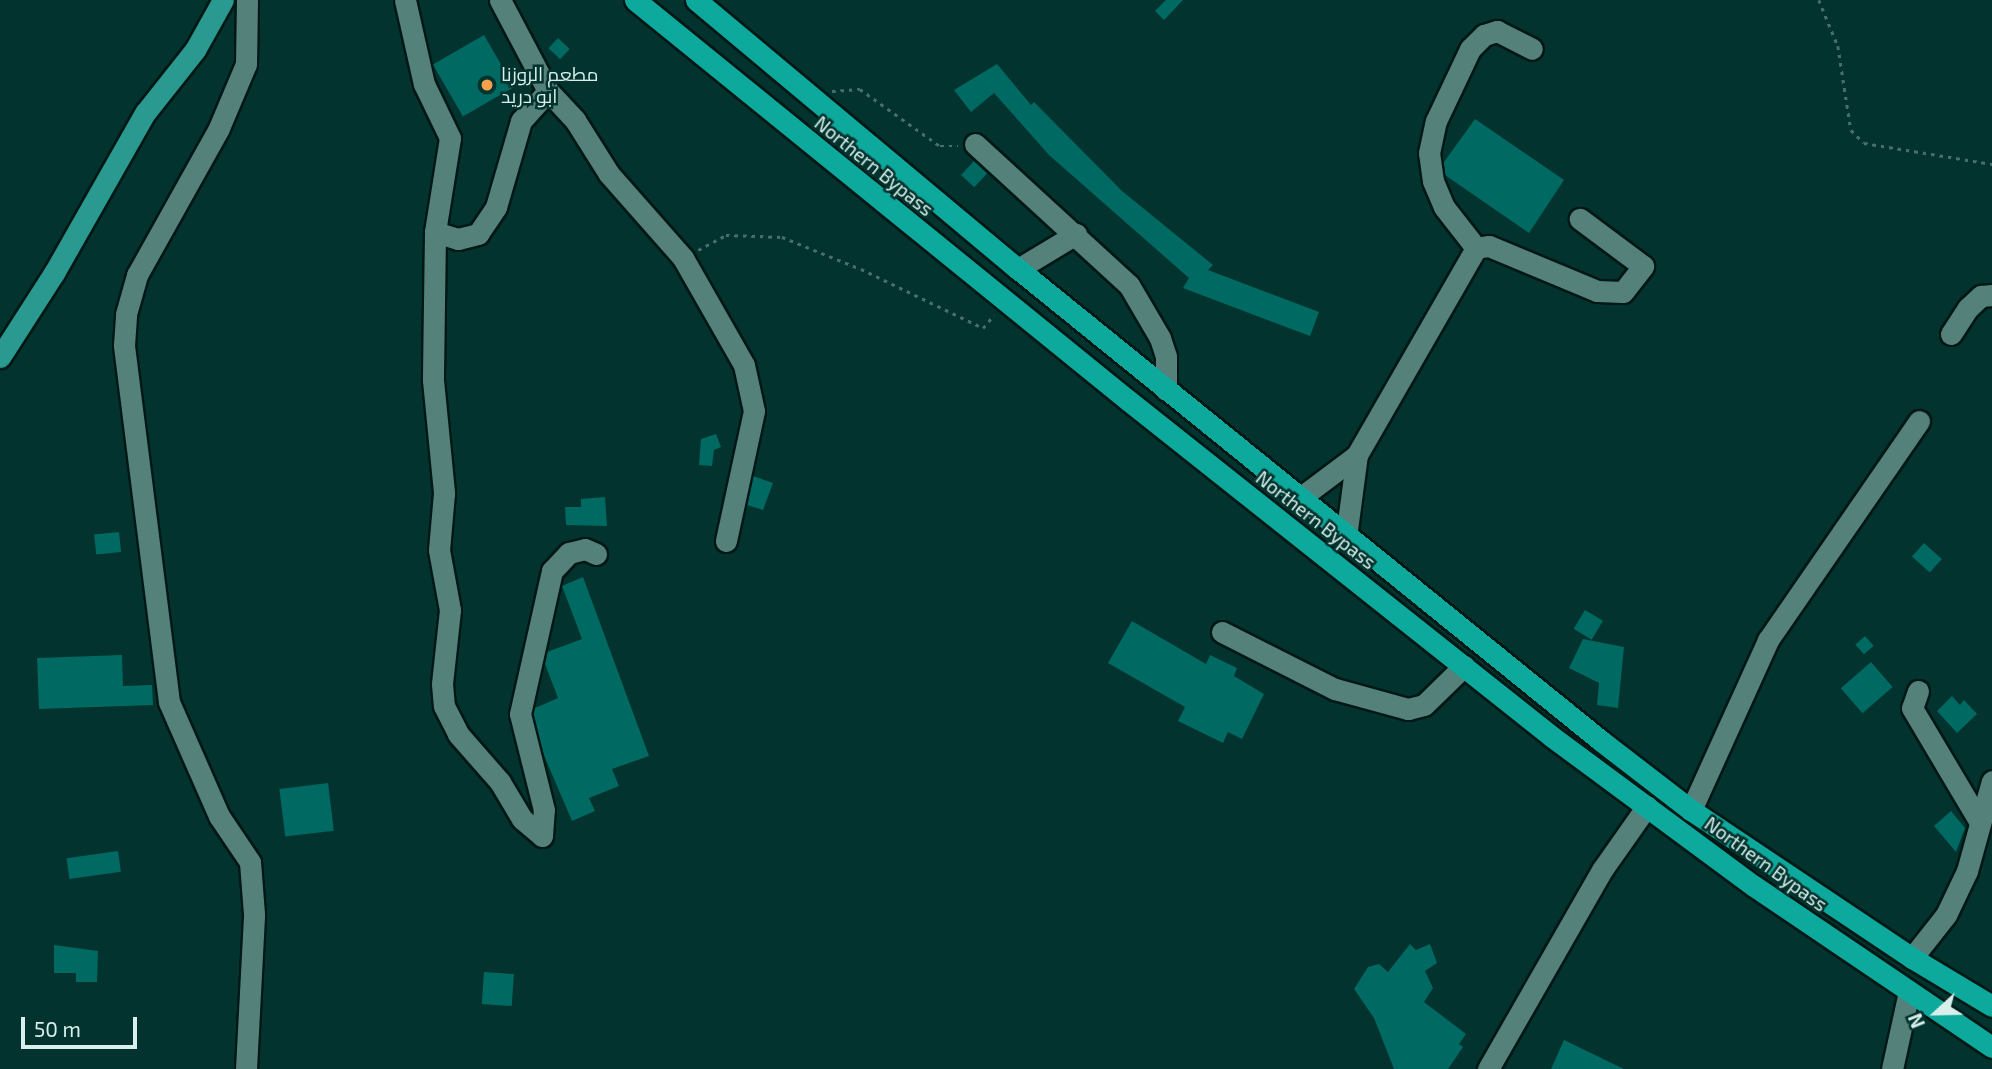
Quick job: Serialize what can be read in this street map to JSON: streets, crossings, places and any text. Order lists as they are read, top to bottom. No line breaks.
{"streets":{"highway":["Northern Bypass"]},"places":["مطعم الروزنا ابو دريد"],"scale_bar":"50 m","north":"left"}
